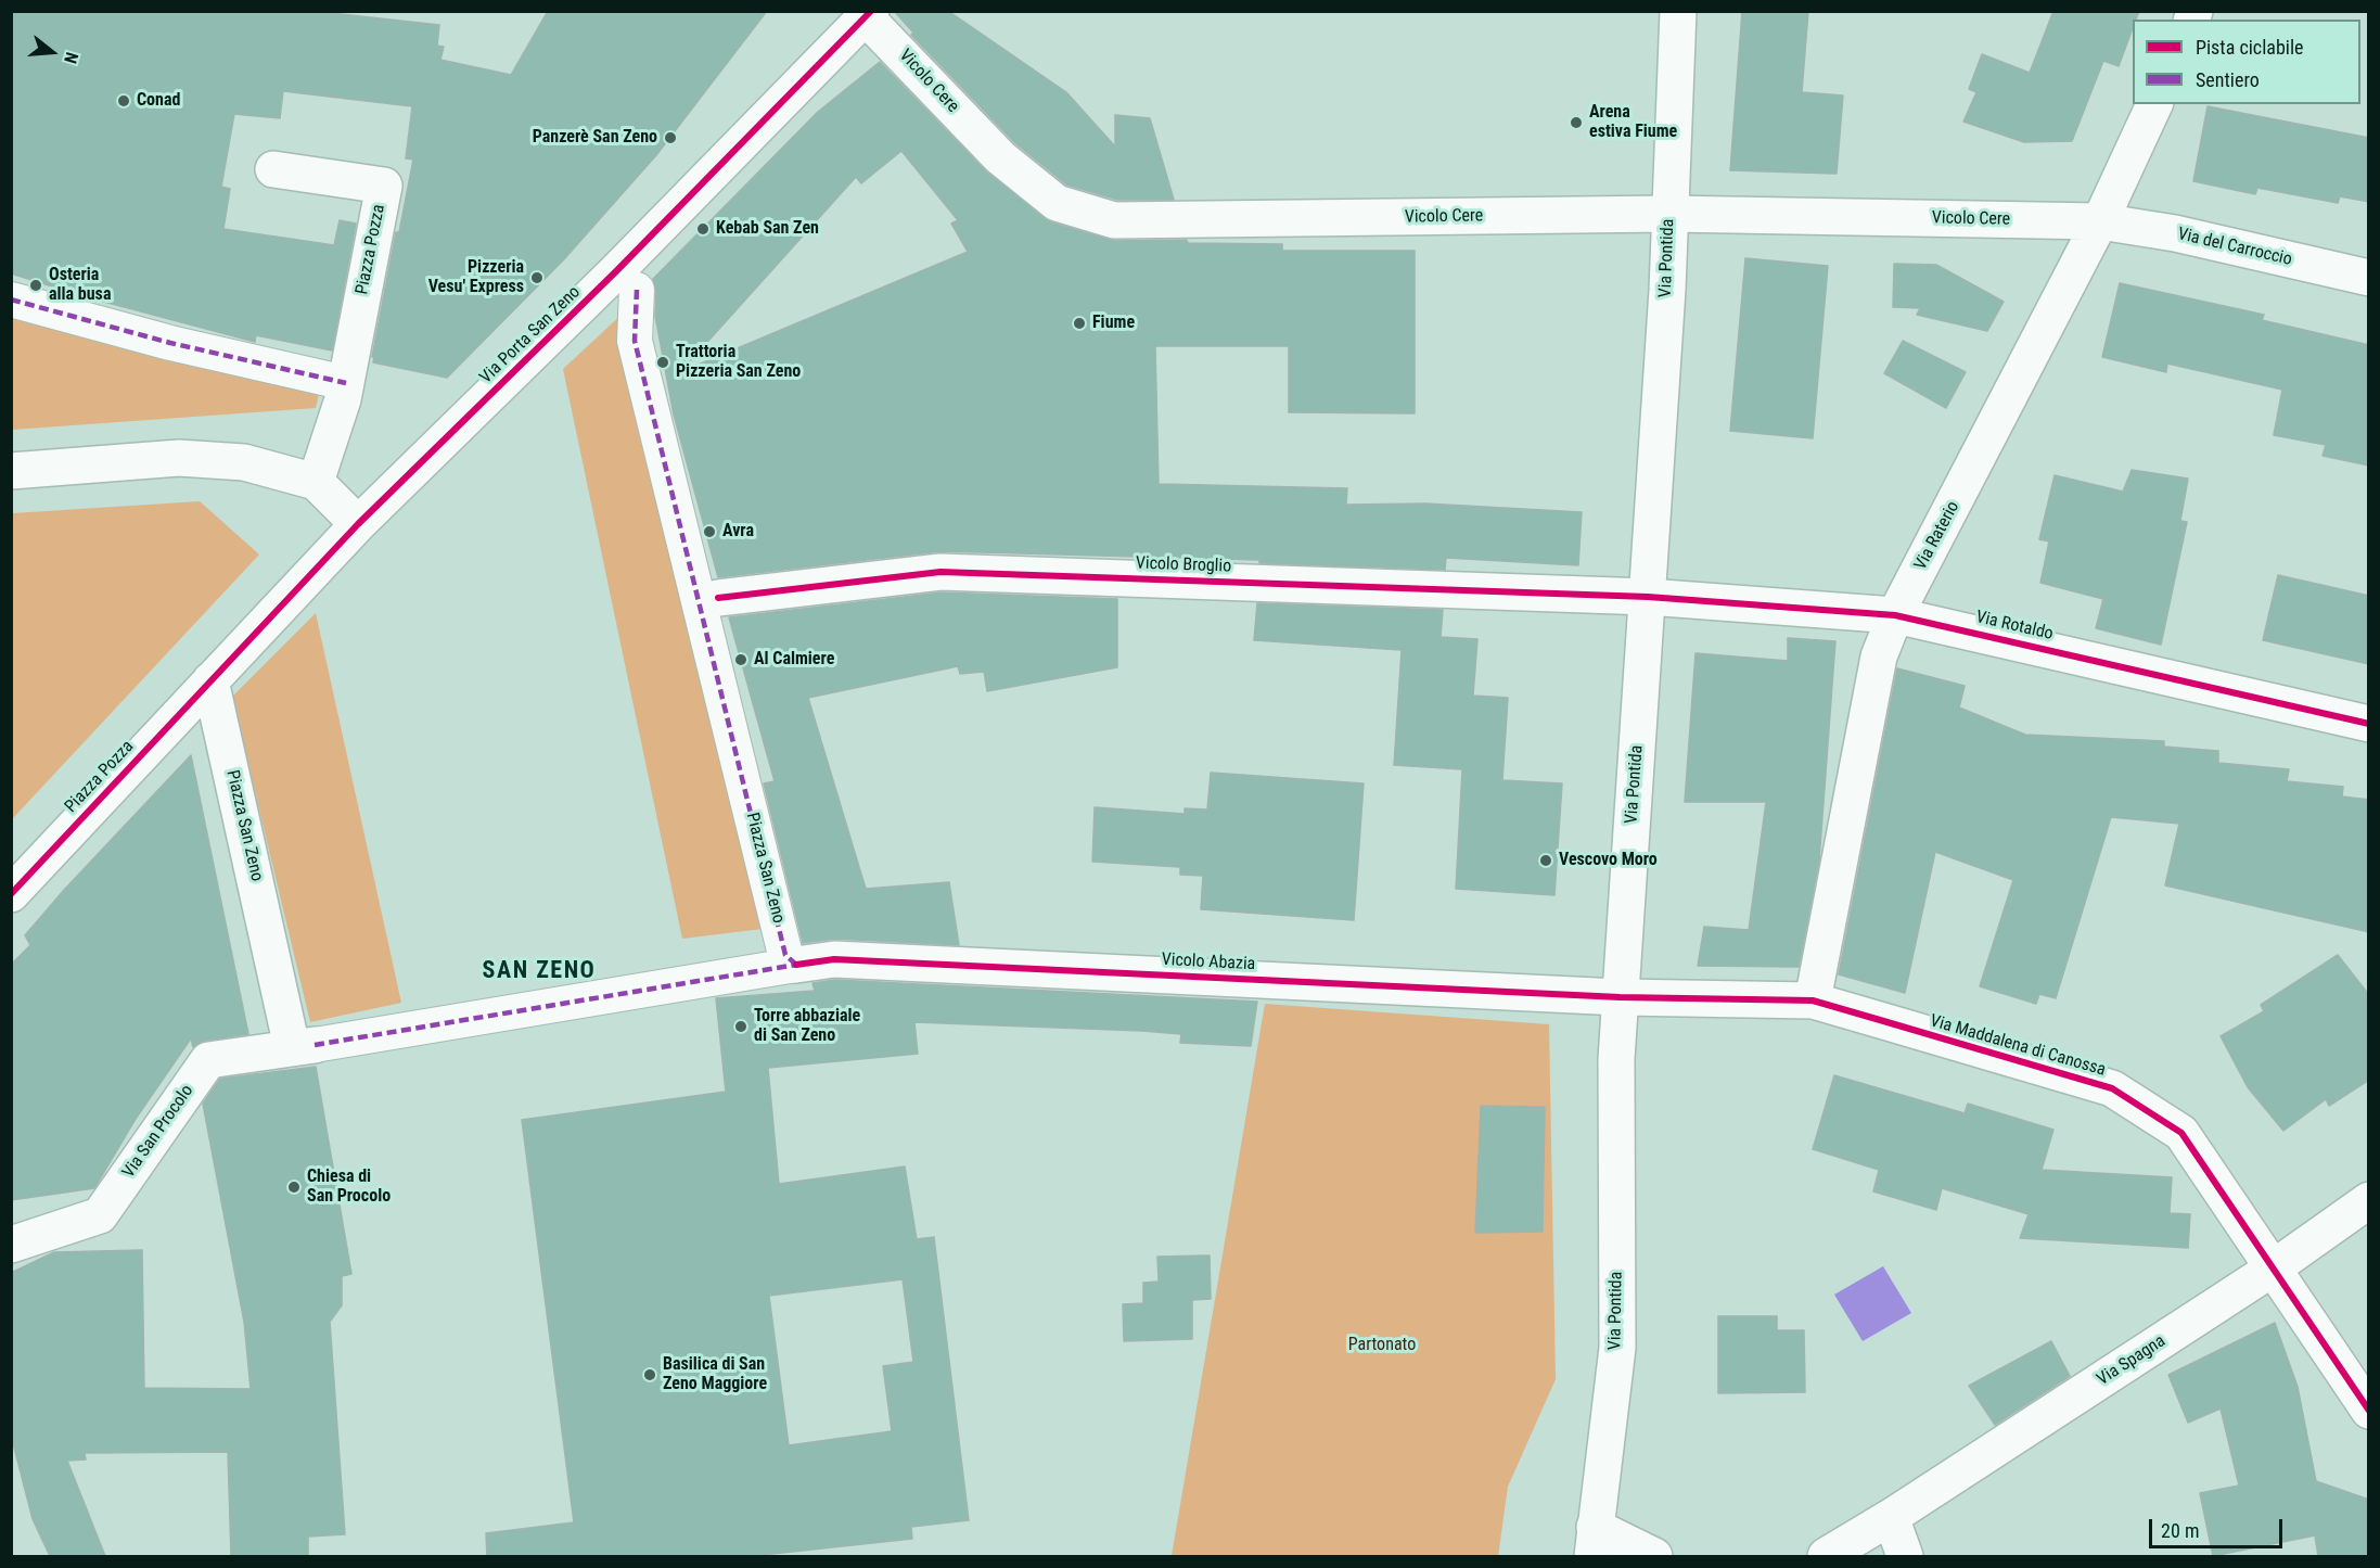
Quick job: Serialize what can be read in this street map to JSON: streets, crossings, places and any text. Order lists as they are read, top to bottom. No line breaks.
{"streets":{"street":["Vicolo Cere","Via del Carroccio","Piazza Pozza","Via Pontida","Via Porta San Zeno","Via Raterio","Vicolo Broglio","Via Rotaldo","Piazza San Zeno","Vicolo Abazia","Via Maddalena di Canossa","Via San Procolo","Via Spagna"]},"crossings":[["Vicolo Cere","Via del Carroccio"],["Vicolo Cere","Via Pontida"],["Vicolo Cere","Via Porta San Zeno"],["Vicolo Cere","Via Raterio"],["Via del Carroccio","Via Raterio"],["Piazza Pozza","Via Porta San Zeno"],["Piazza Pozza","Piazza San Zeno"],["Via Pontida","Vicolo Broglio"],["Via Pontida","Via Rotaldo"],["Via Pontida","Vicolo Abazia"],["Via Pontida","Via Maddalena di Canossa"],["Via Porta San Zeno","Piazza San Zeno"],["Via Raterio","Via Rotaldo"],["Via Raterio","Via Maddalena di Canossa"],["Vicolo Broglio","Via Rotaldo"],["Piazza San Zeno","Vicolo Abazia"],["Piazza San Zeno","Via San Procolo"],["Vicolo Abazia","Via Maddalena di Canossa"],["Via Maddalena di Canossa","Via Spagna"]],"districts":["SAN ZENO"],"parks":["Partonato"],"places":["Conad","Arena estiva Fiume","Panzerè San Zeno","Kebab San Zen","Pizzeria Vesu' Express","Osteria alla busa","Fiume","Trattoria Pizzeria San Zeno","Avra","Al Calmiere","Vescovo Moro","Torre abbaziale di San Zeno","Chiesa di San Procolo","Basilica di San Zeno Maggiore"],"legend":["Pista ciclabile","Sentiero"],"scale_bar":"20 m","north":"right"}
